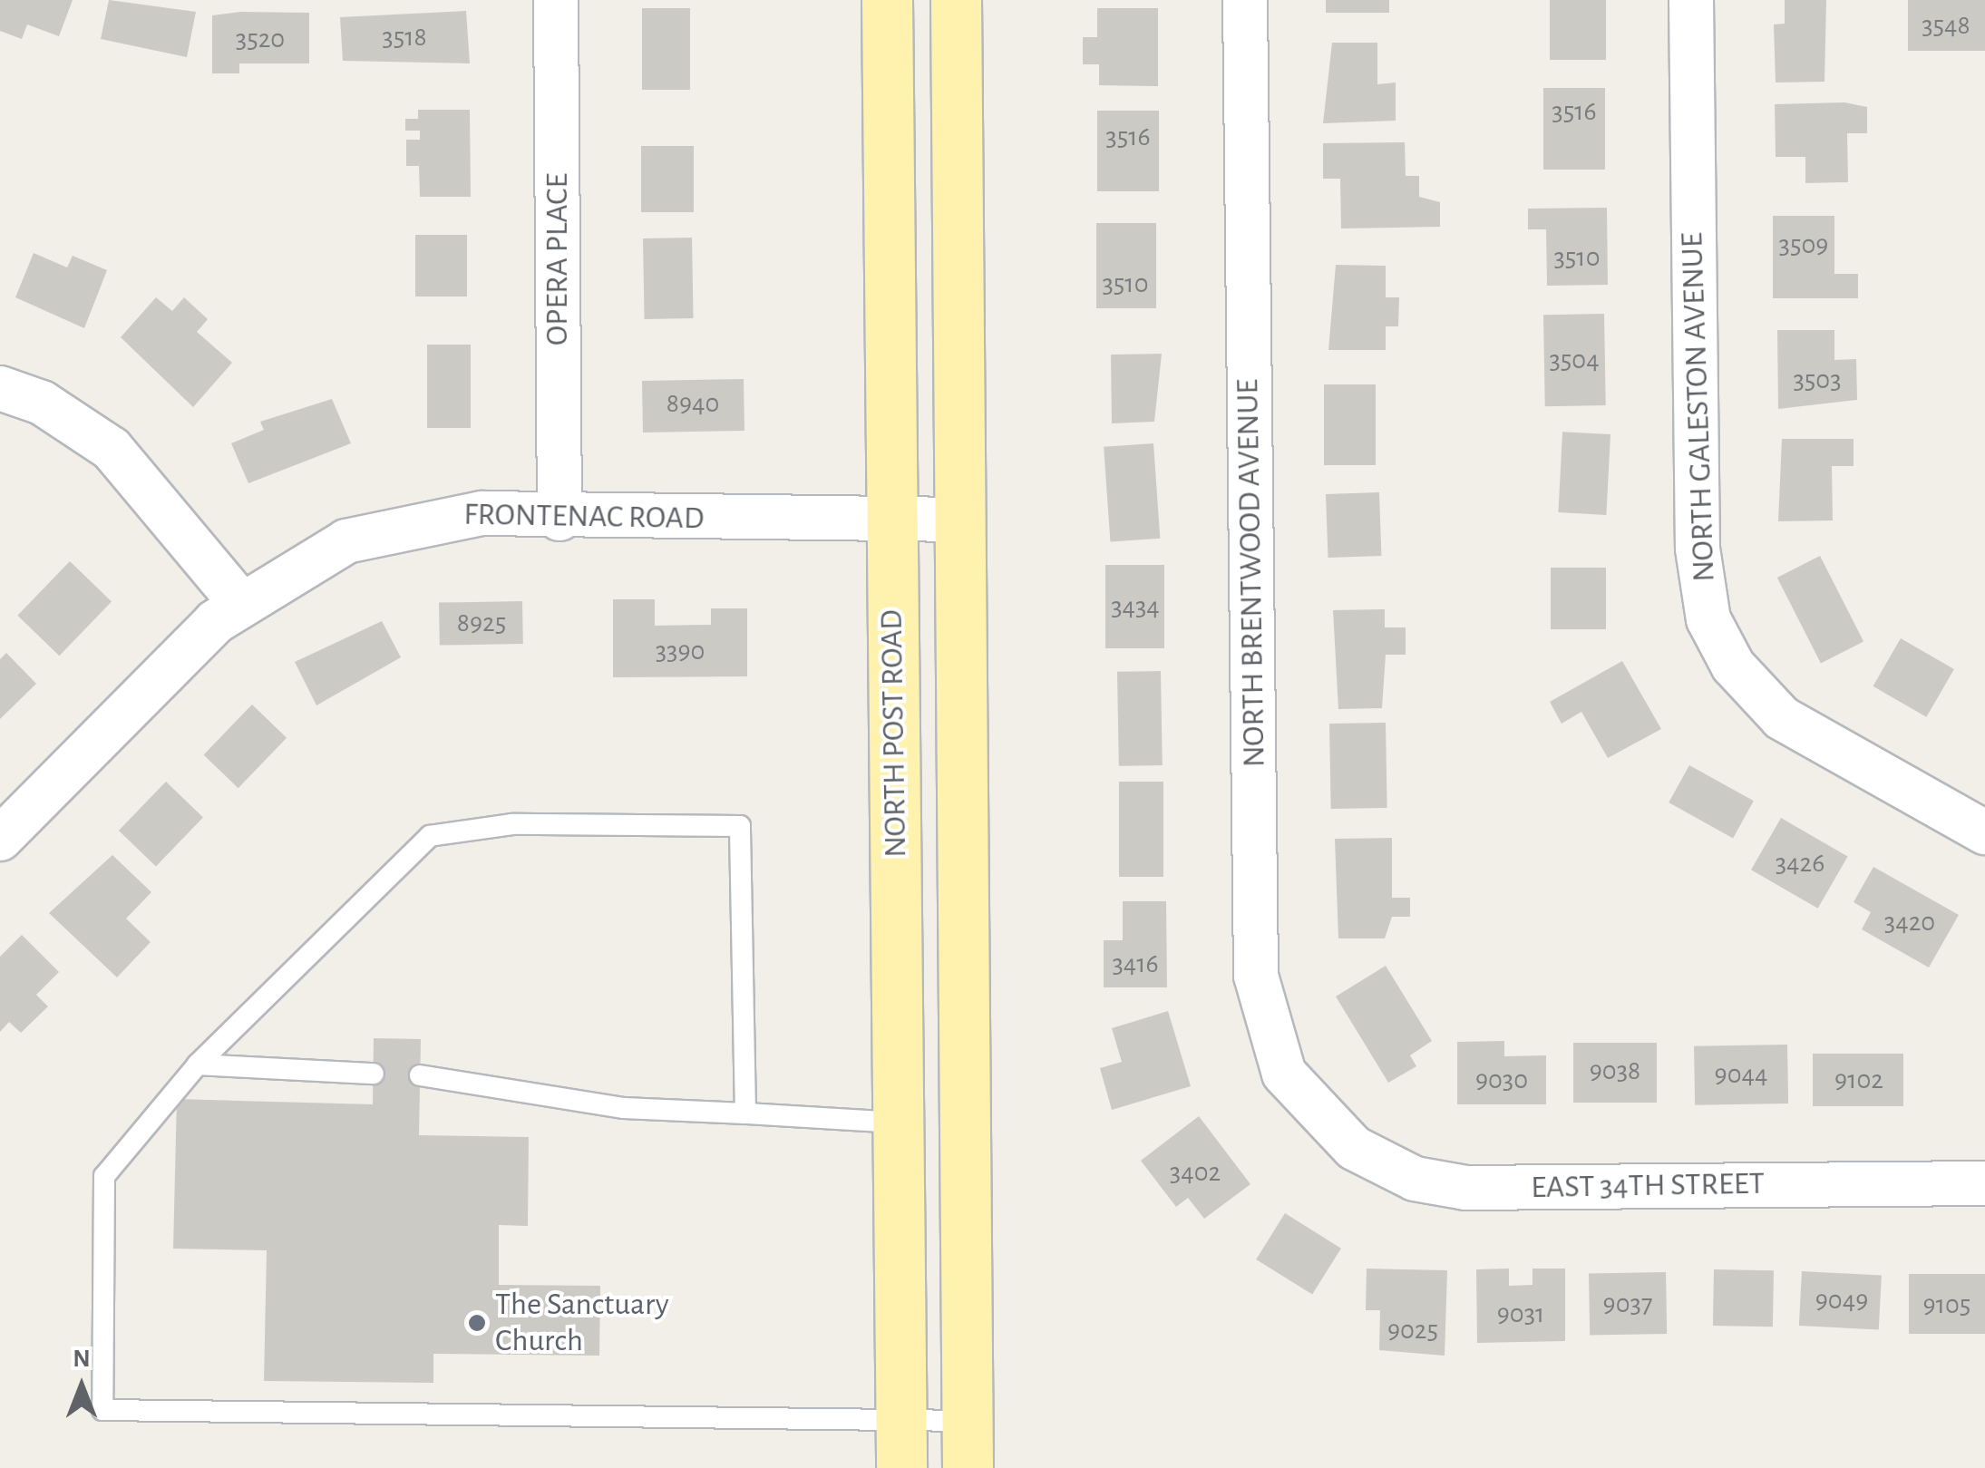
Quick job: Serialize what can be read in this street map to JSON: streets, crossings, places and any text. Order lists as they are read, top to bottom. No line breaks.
{"streets":{"main road":["NORTH POST ROAD"],"street":["OPERA PLACE","NORTH GALESTON AVENUE","FRONTENAC ROAD","NORTH BRENTWOOD AVENUE","EAST 34TH STREET"]},"crossings":[["OPERA PLACE","FRONTENAC ROAD"],["FRONTENAC ROAD","NORTH POST ROAD"],["NORTH BRENTWOOD AVENUE","EAST 34TH STREET"]],"places":["The Sanctuary Church"],"house_numbers":["3548","3518","3520","3516","3516","3509","3510","3510","3504","3503","8940","3434","8925","3390","3426","3420","3416","9038","9044","9030","9102","3402","9049","9037","9105","9031","9025"],"north":"top"}
